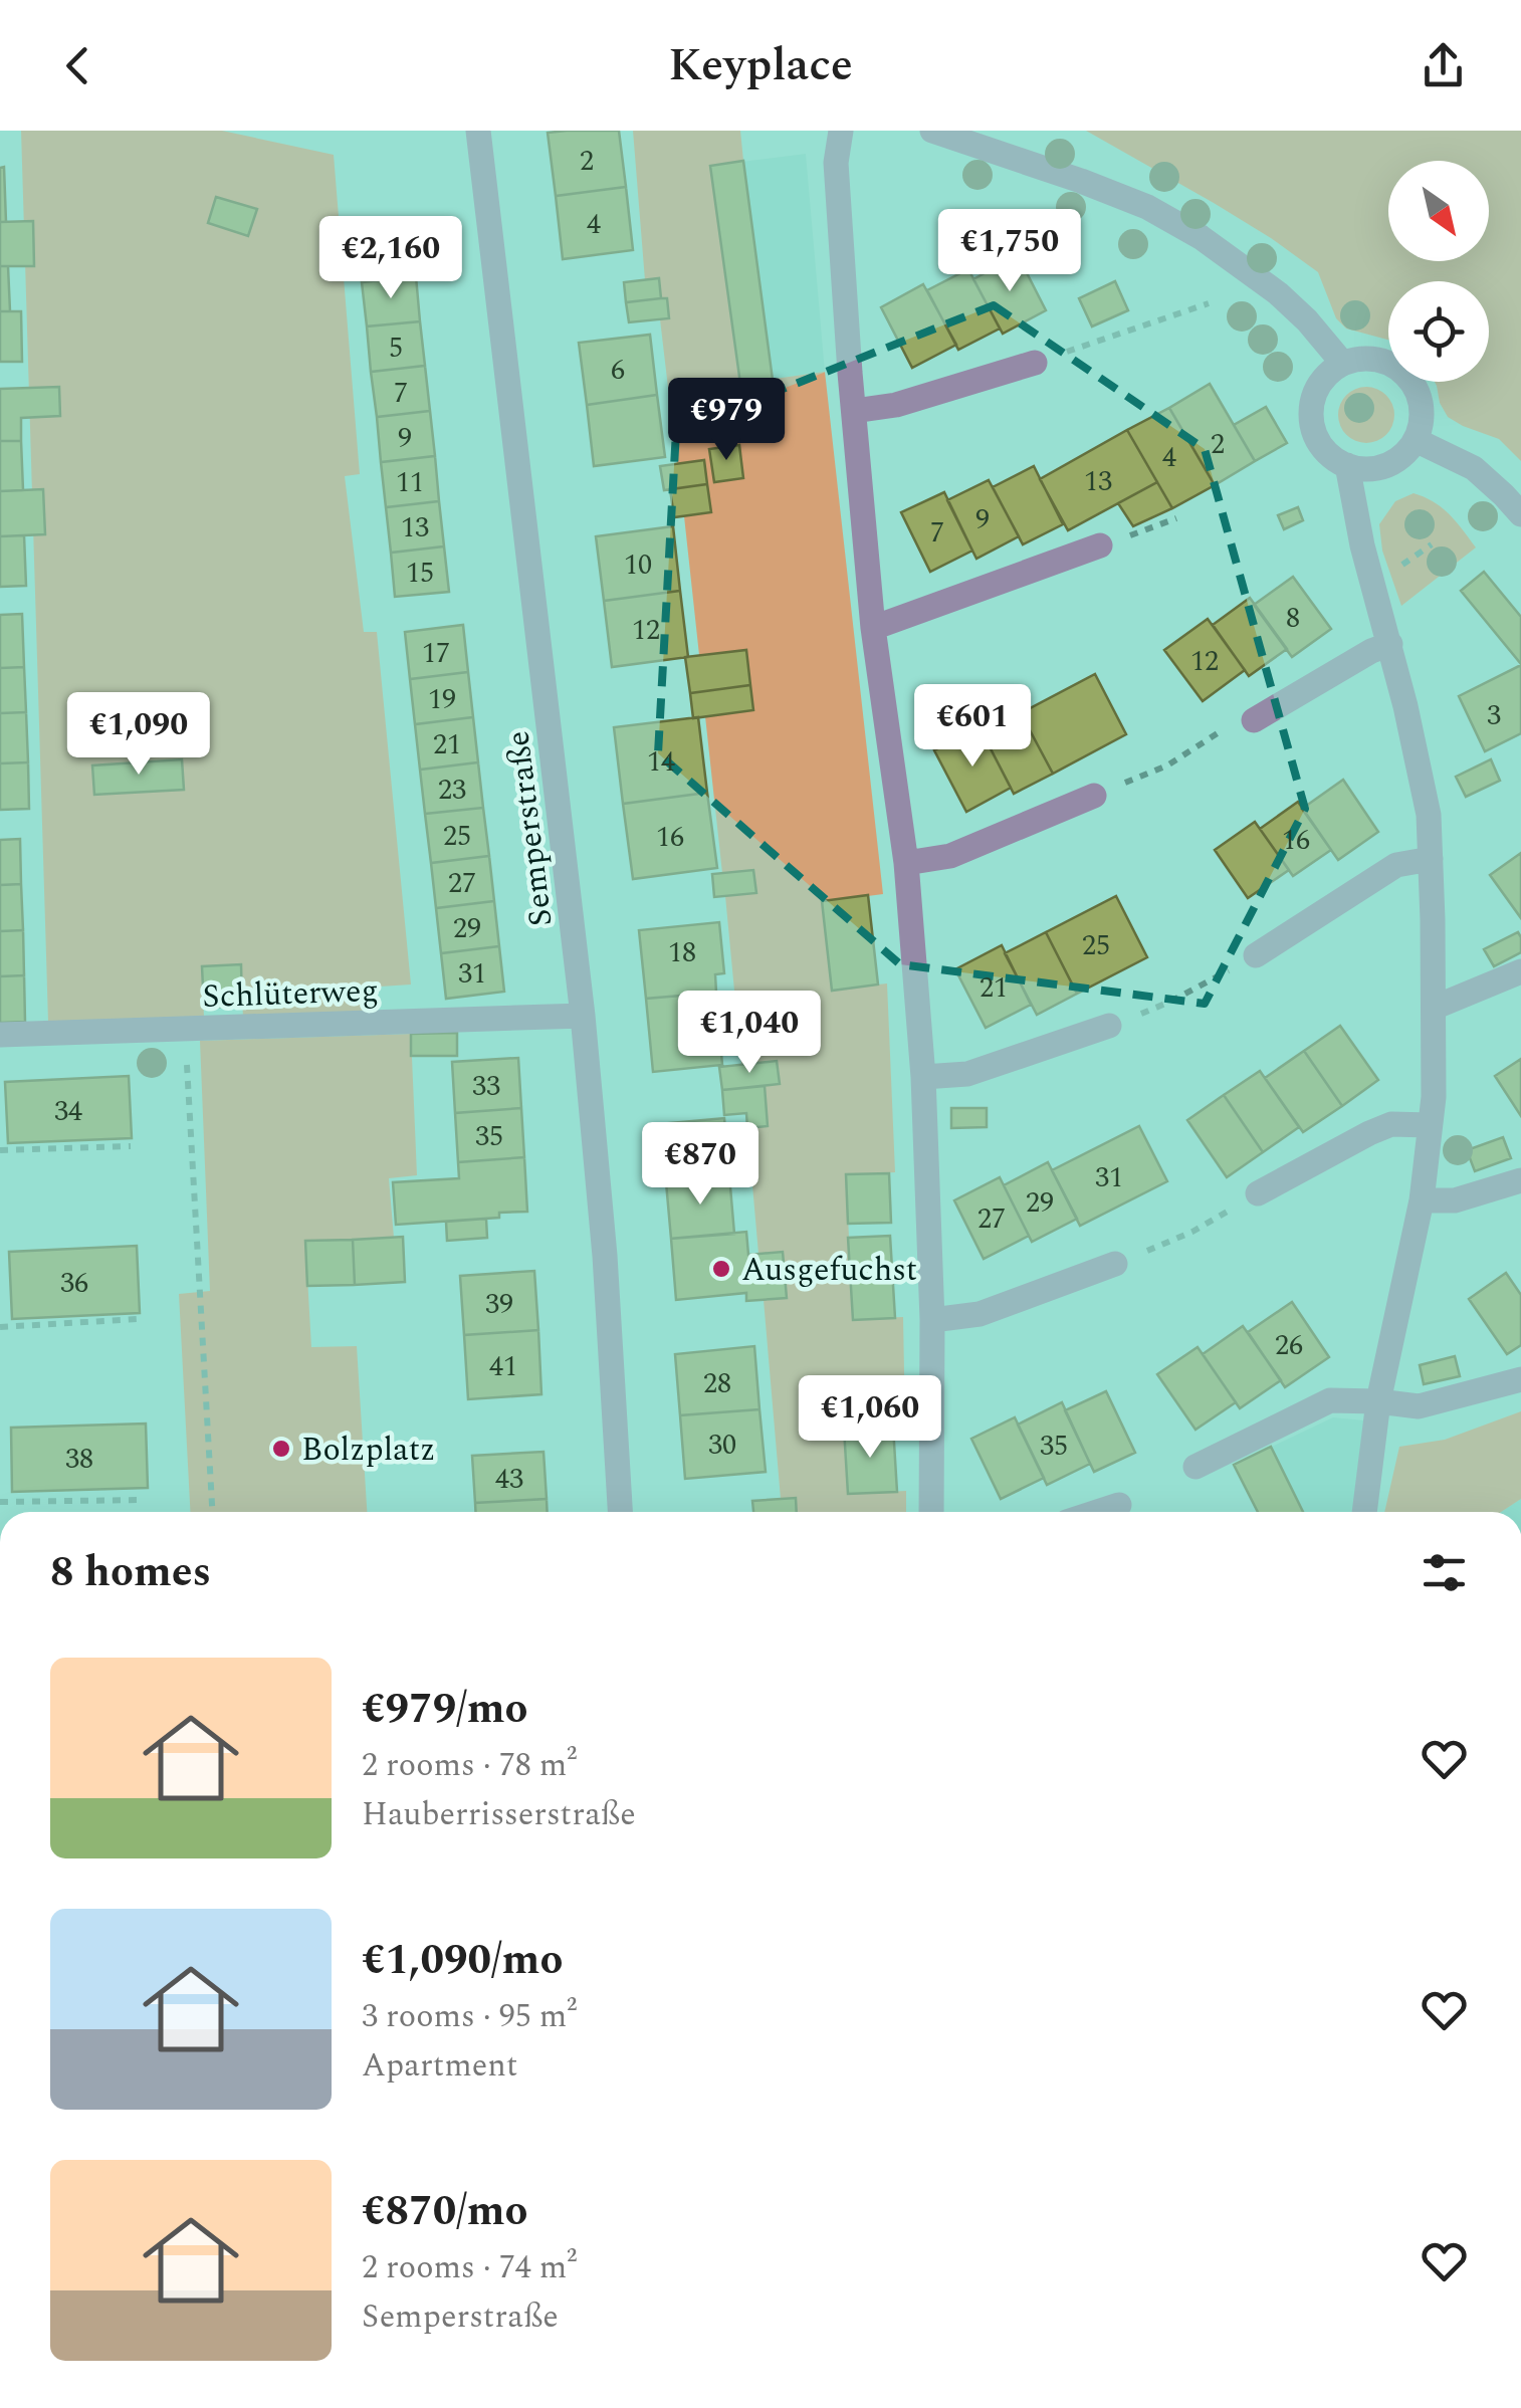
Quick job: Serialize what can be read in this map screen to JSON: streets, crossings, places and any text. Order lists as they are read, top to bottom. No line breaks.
{"streets":{"street":["Semperstraße","Schlüterweg"]},"crossings":[["Semperstraße","Schlüterweg"]],"places":["Ausgefuchst","Bolzplatz"],"house_numbers":["2","4","5","6","7","9","2","4","13","11","9","13","7","10","15","8","12","17","12","19","3","21","14","23","25","16","16","27","29","25","18","31","21","33","34","35","31","29","27","36","39","26","41","28","30","35","38","43"],"north":"bottom right","page":{"header":"Keyplace","price":["€1,750","€2,160","€979","€601","€1,090","€1,040","€870","€1,060"],"heading":"8 homes","list":[{"name":"€979/mo","note":"2 rooms · 78 m² · Hauberrisserstraße"},{"name":"€1,090/mo","note":"3 rooms · 95 m² · Apartment"},{"name":"€870/mo","note":"2 rooms · 74 m² · Semperstraße"}]}}
